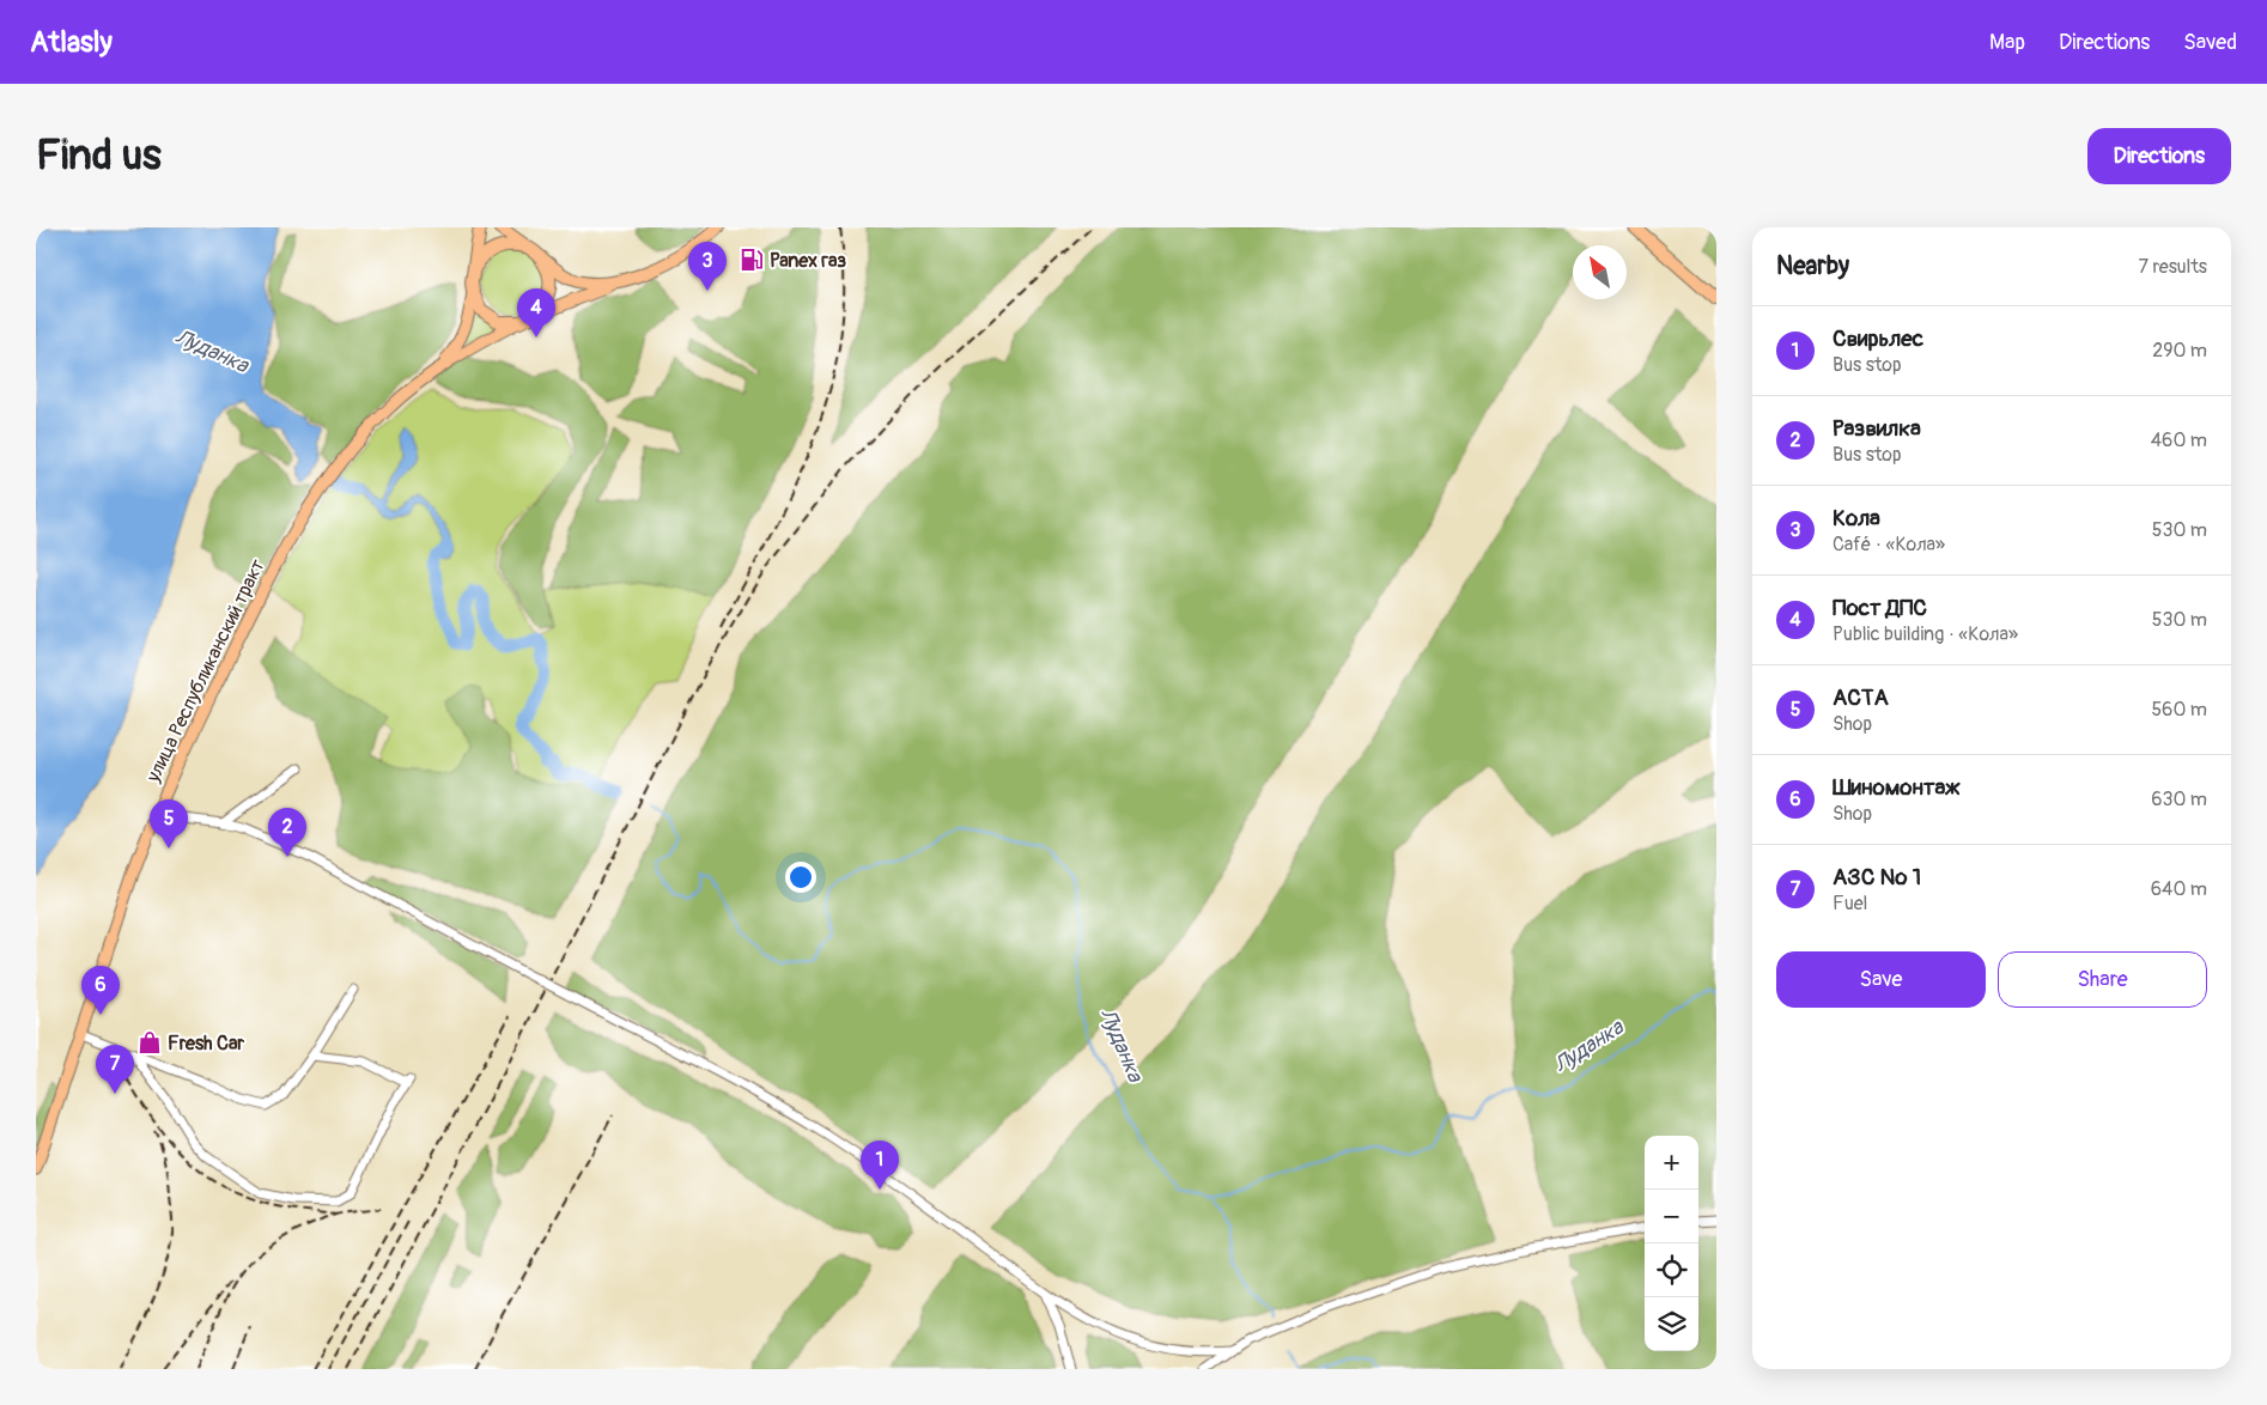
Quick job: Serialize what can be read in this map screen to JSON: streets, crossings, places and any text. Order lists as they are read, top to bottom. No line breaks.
{"streets":{"main road":["улица Республиканский тракт"]},"water":["Луданка"],"places":{"fuel station":["Panex газ"],"shop":["Fresh Car"]},"north":"top left","page":{"header":"Atlasly","nav":["Map","Directions","Saved"],"buttons":["Directions",["Save","Share"]],"title":"Find us","heading":["Nearby","7 results"],"pins":["3","4","5","2","6","7","1"],"list":[{"mark":"1","name":"Свирьлес","note":"Bus stop","value":"290 m"},{"mark":"2","name":"Развилка","note":"Bus stop","value":"460 m"},{"mark":"3","name":"Кола","note":"Café · «Кола»","value":"530 m"},{"mark":"4","name":"Пост ДПС","note":"Public building · «Кола»","value":"530 m"},{"mark":"5","name":"АСТА","note":"Shop","value":"560 m"},{"mark":"6","name":"Шиномонтаж","note":"Shop","value":"630 m"},{"mark":"7","name":"АЗС № 1","note":"Fuel","value":"640 m"}],"map_buttons":["+","−"]}}
